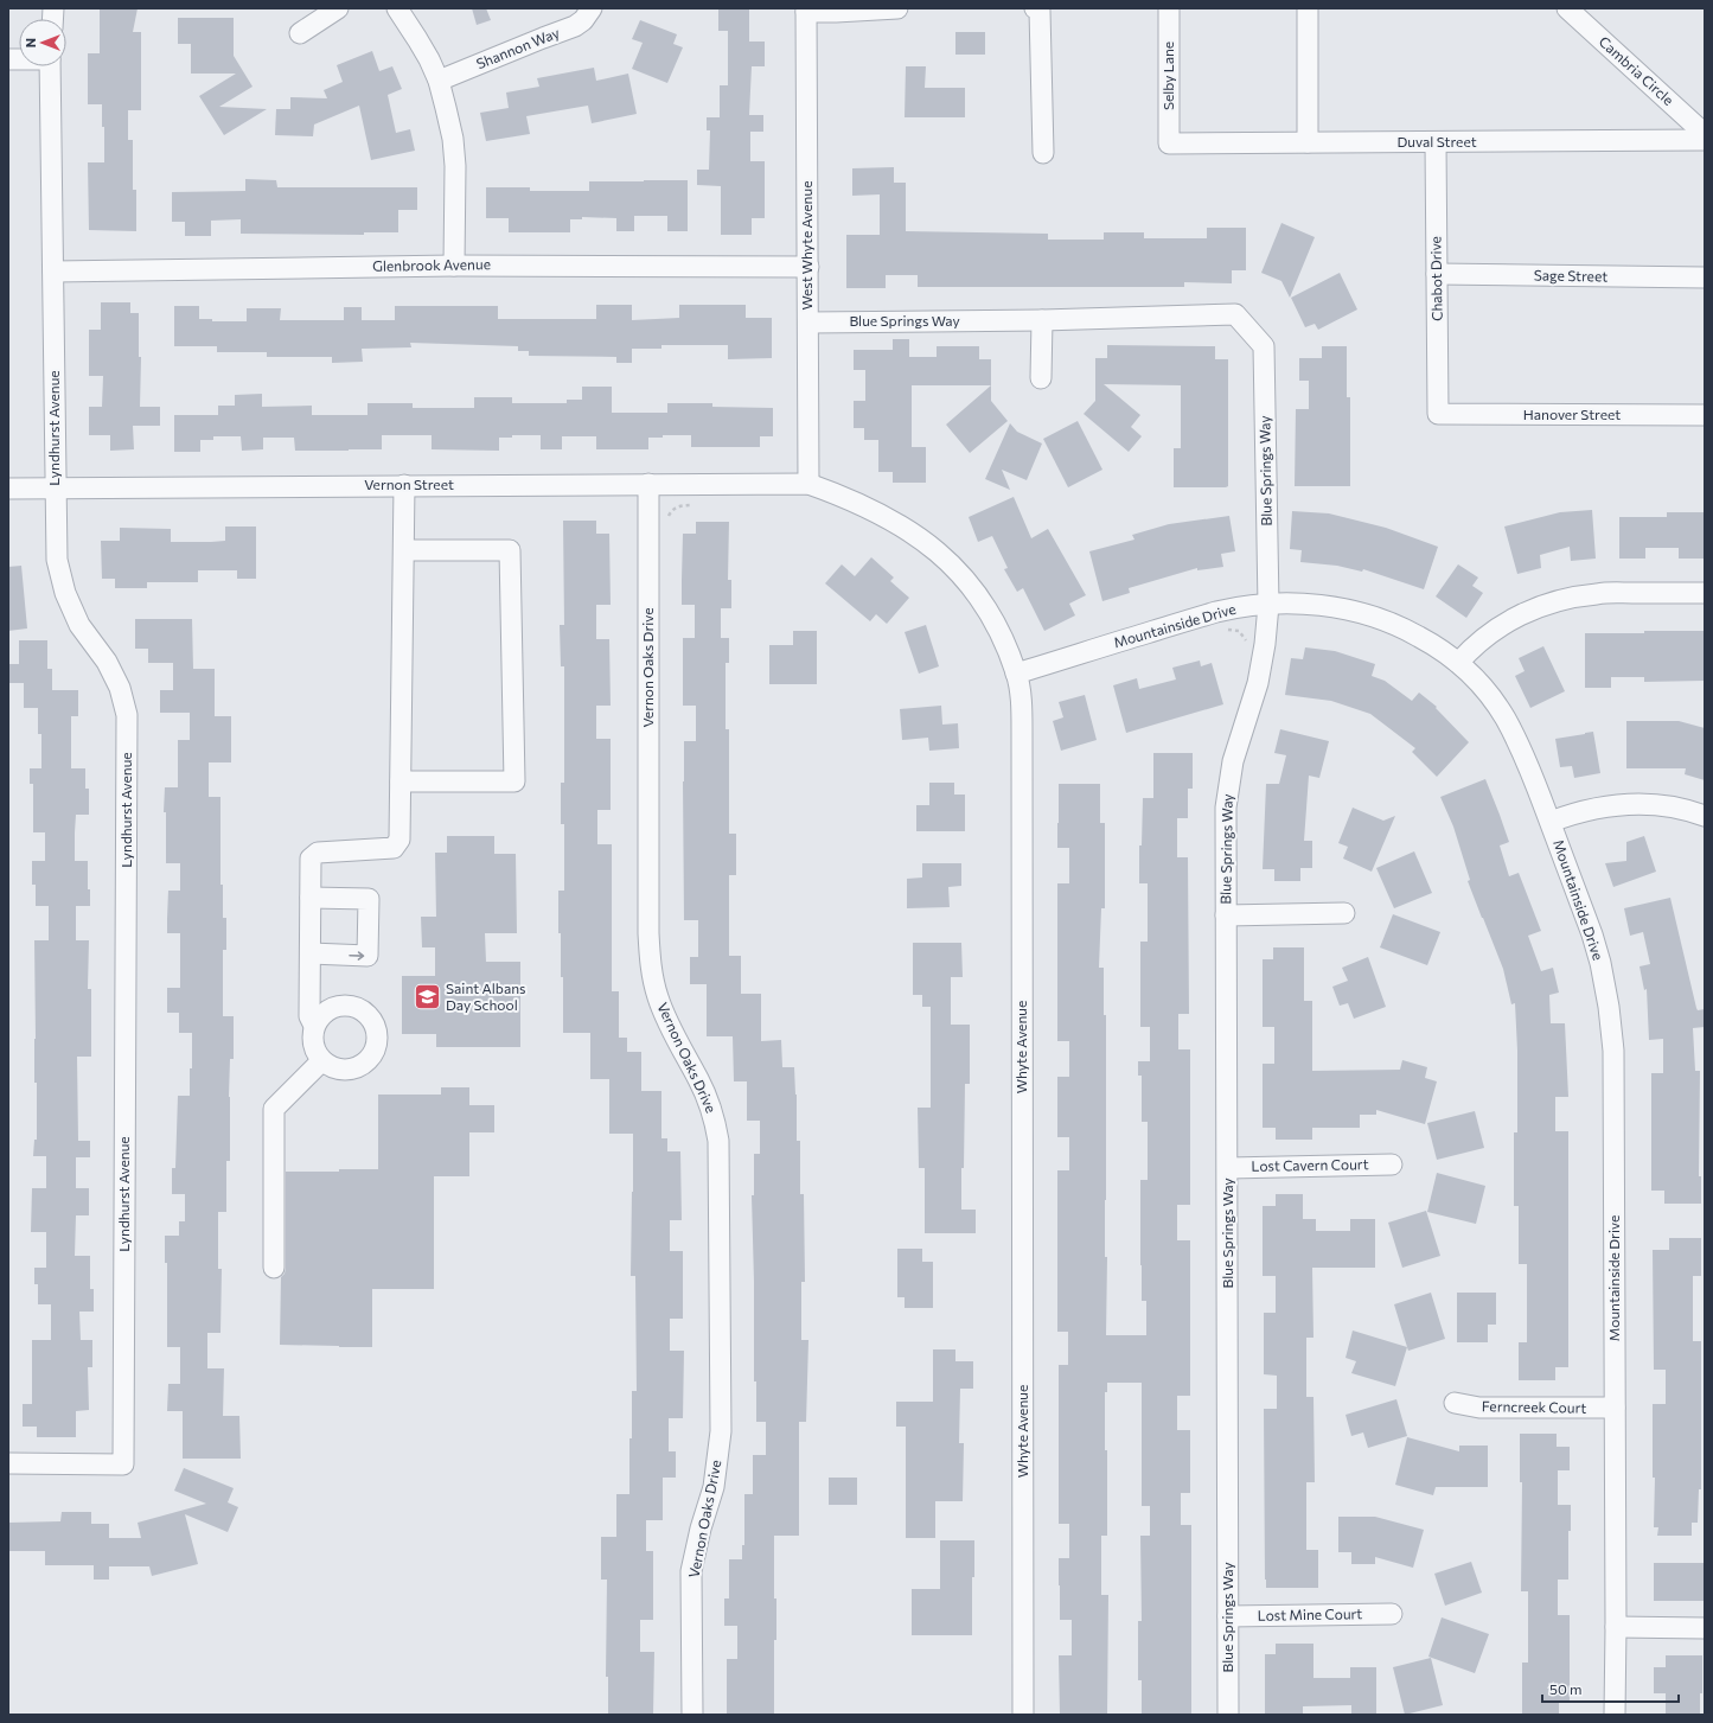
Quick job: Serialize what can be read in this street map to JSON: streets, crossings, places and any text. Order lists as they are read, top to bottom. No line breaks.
{"streets":{"street":["Shannon Way","Cambria Circle","Selby Lane","Duval Street","West Whyte Avenue","Glenbrook Avenue","Sage Street","Chabot Drive","Blue Springs Way","Hanover Street","Lyndhurst Avenue","Vernon Street","Mountainside Drive","Vernon Oaks Drive","Whyte Avenue","Lost Cavern Court","Ferncreek Court","Lost Mine Court"]},"crossings":[["Selby Lane","Duval Street"],["Duval Street","Chabot Drive"],["West Whyte Avenue","Glenbrook Avenue"],["West Whyte Avenue","Blue Springs Way"],["West Whyte Avenue","Vernon Street"],["West Whyte Avenue","Whyte Avenue"],["Glenbrook Avenue","Lyndhurst Avenue"],["Sage Street","Chabot Drive"],["Chabot Drive","Hanover Street"],["Blue Springs Way","Mountainside Drive"],["Blue Springs Way","Lost Cavern Court"],["Blue Springs Way","Lost Mine Court"],["Lyndhurst Avenue","Vernon Street"],["Vernon Street","Vernon Oaks Drive"],["Vernon Street","Whyte Avenue"],["Mountainside Drive","Whyte Avenue"],["Mountainside Drive","Ferncreek Court"]],"places":{"school or university":["Saint Albans Day School"]},"scale_bar":"50 m","north":"left"}
